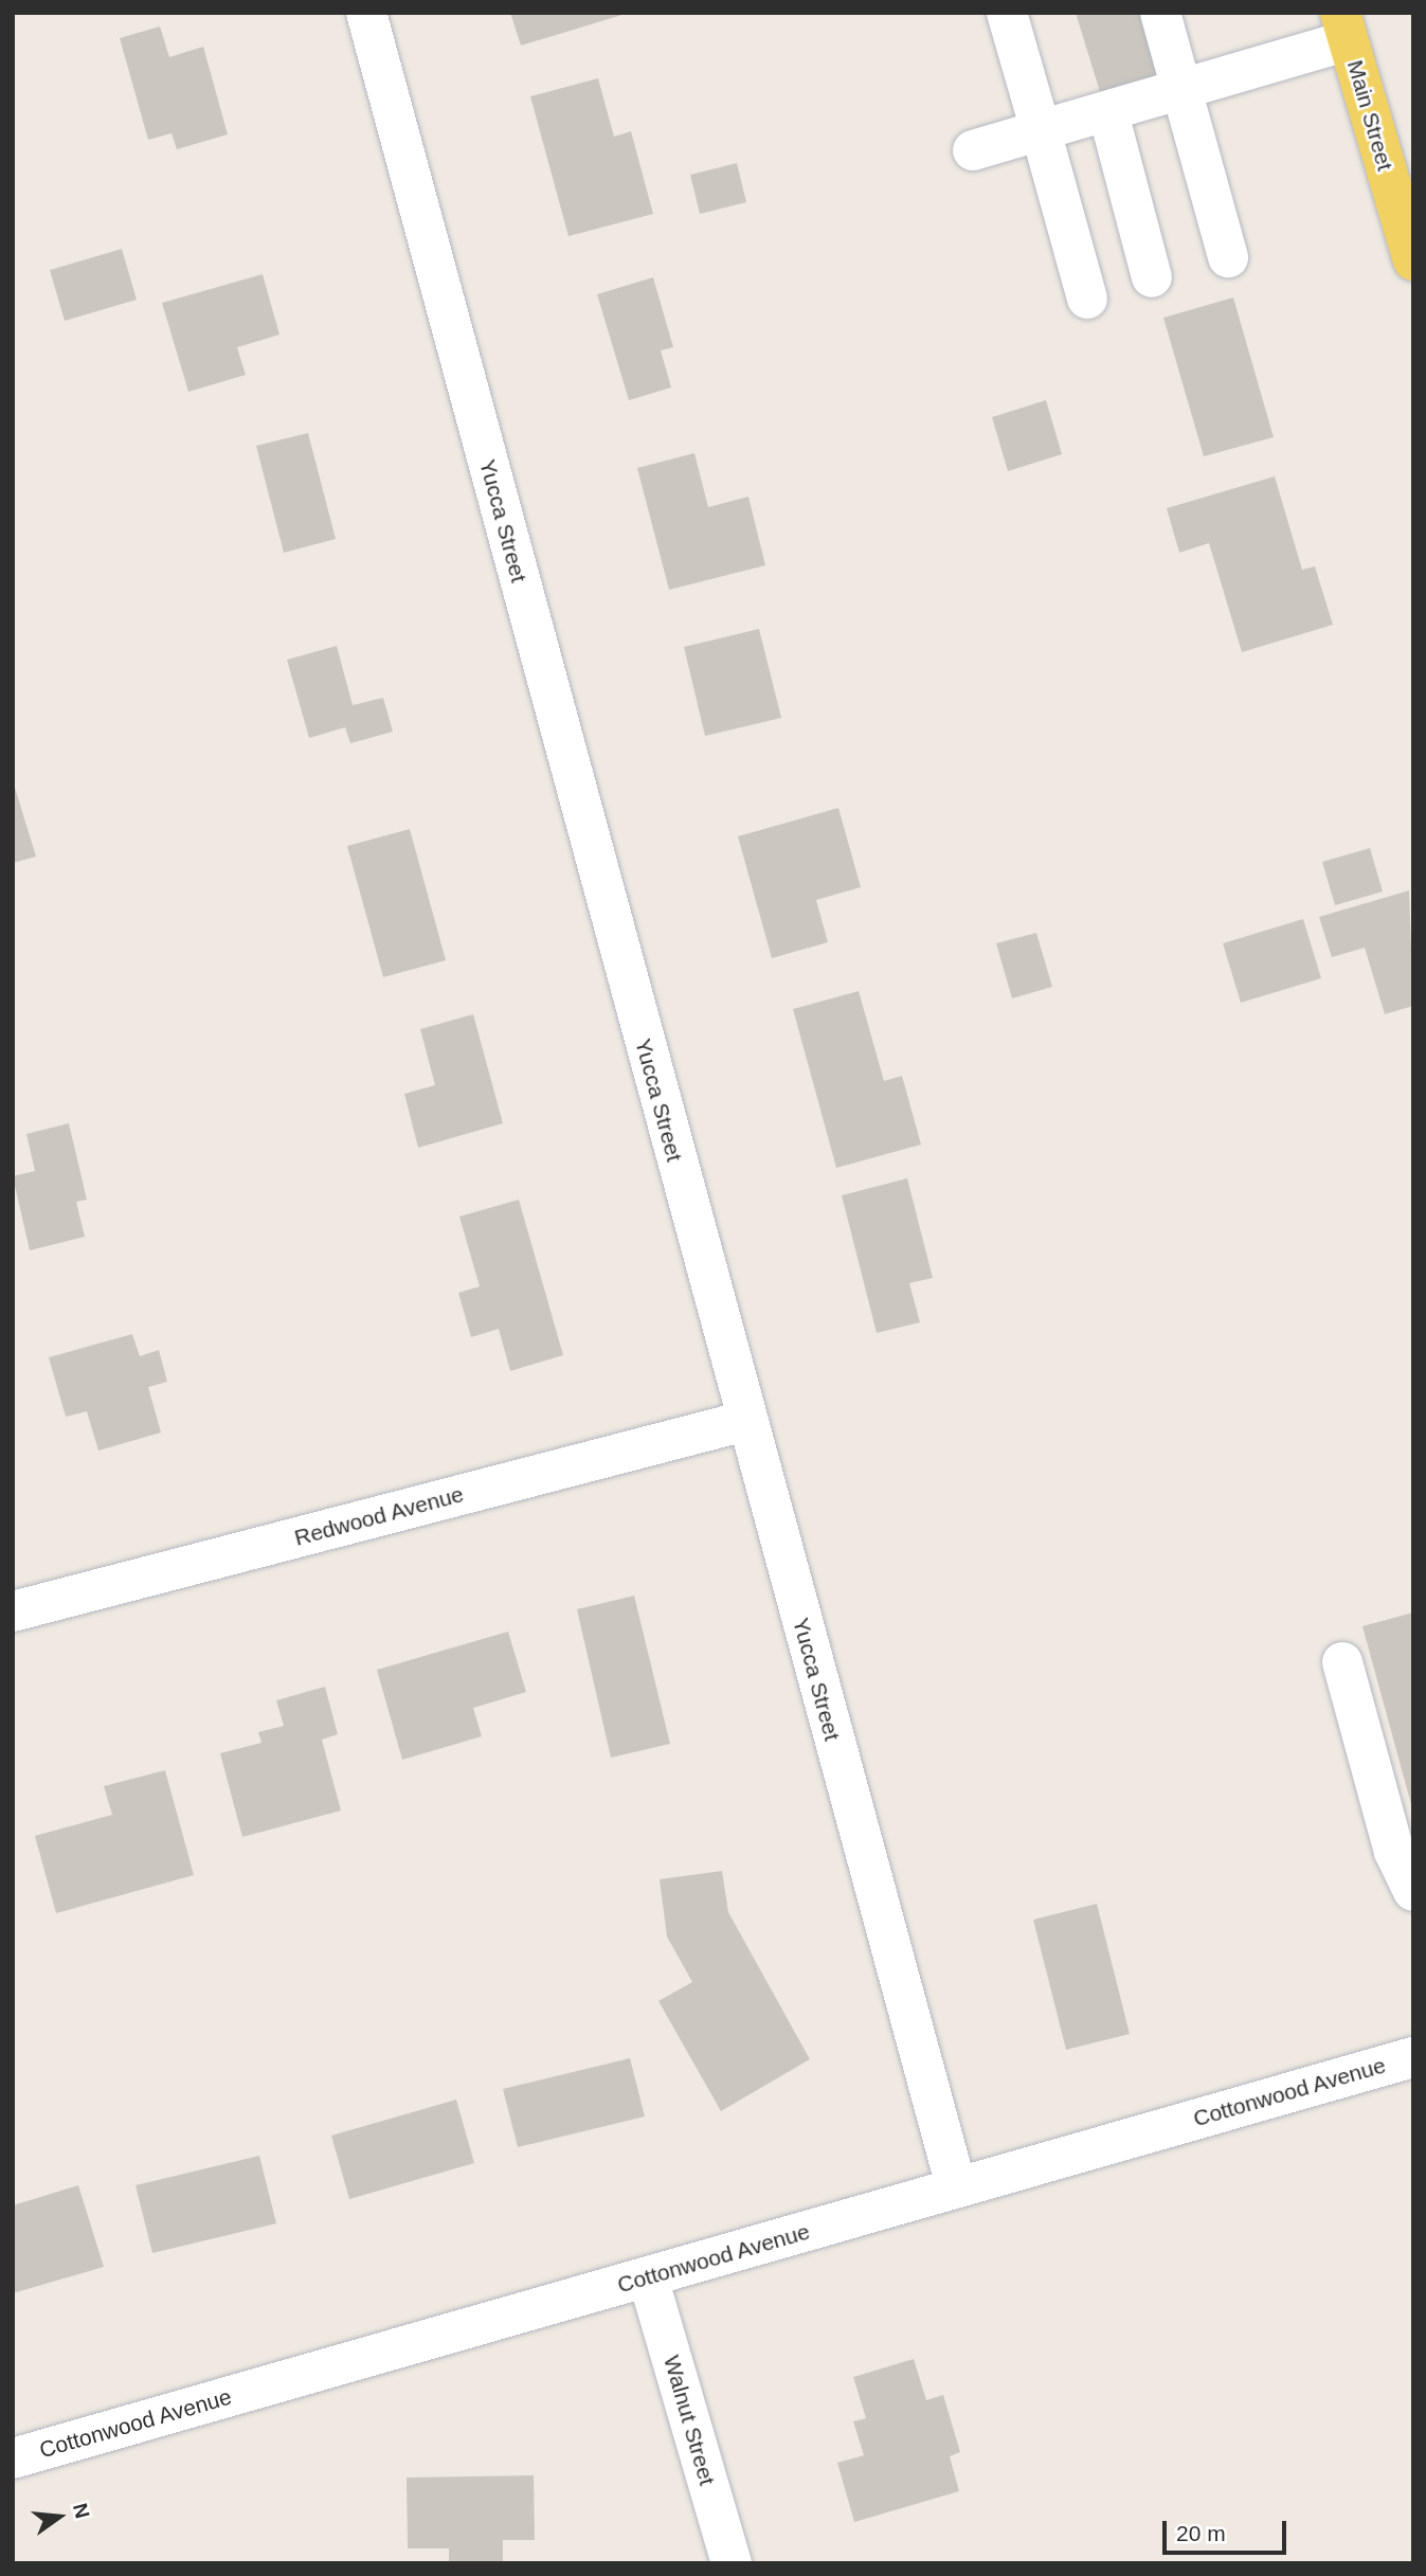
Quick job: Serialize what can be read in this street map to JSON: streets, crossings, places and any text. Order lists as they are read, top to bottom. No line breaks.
{"streets":{"main road":["Main Street"],"street":["Yucca Street","Redwood Avenue","Cottonwood Avenue","Walnut Street"]},"crossings":[["Yucca Street","Redwood Avenue"],["Yucca Street","Cottonwood Avenue"],["Cottonwood Avenue","Walnut Street"]],"scale_bar":"20 m","north":"right"}
